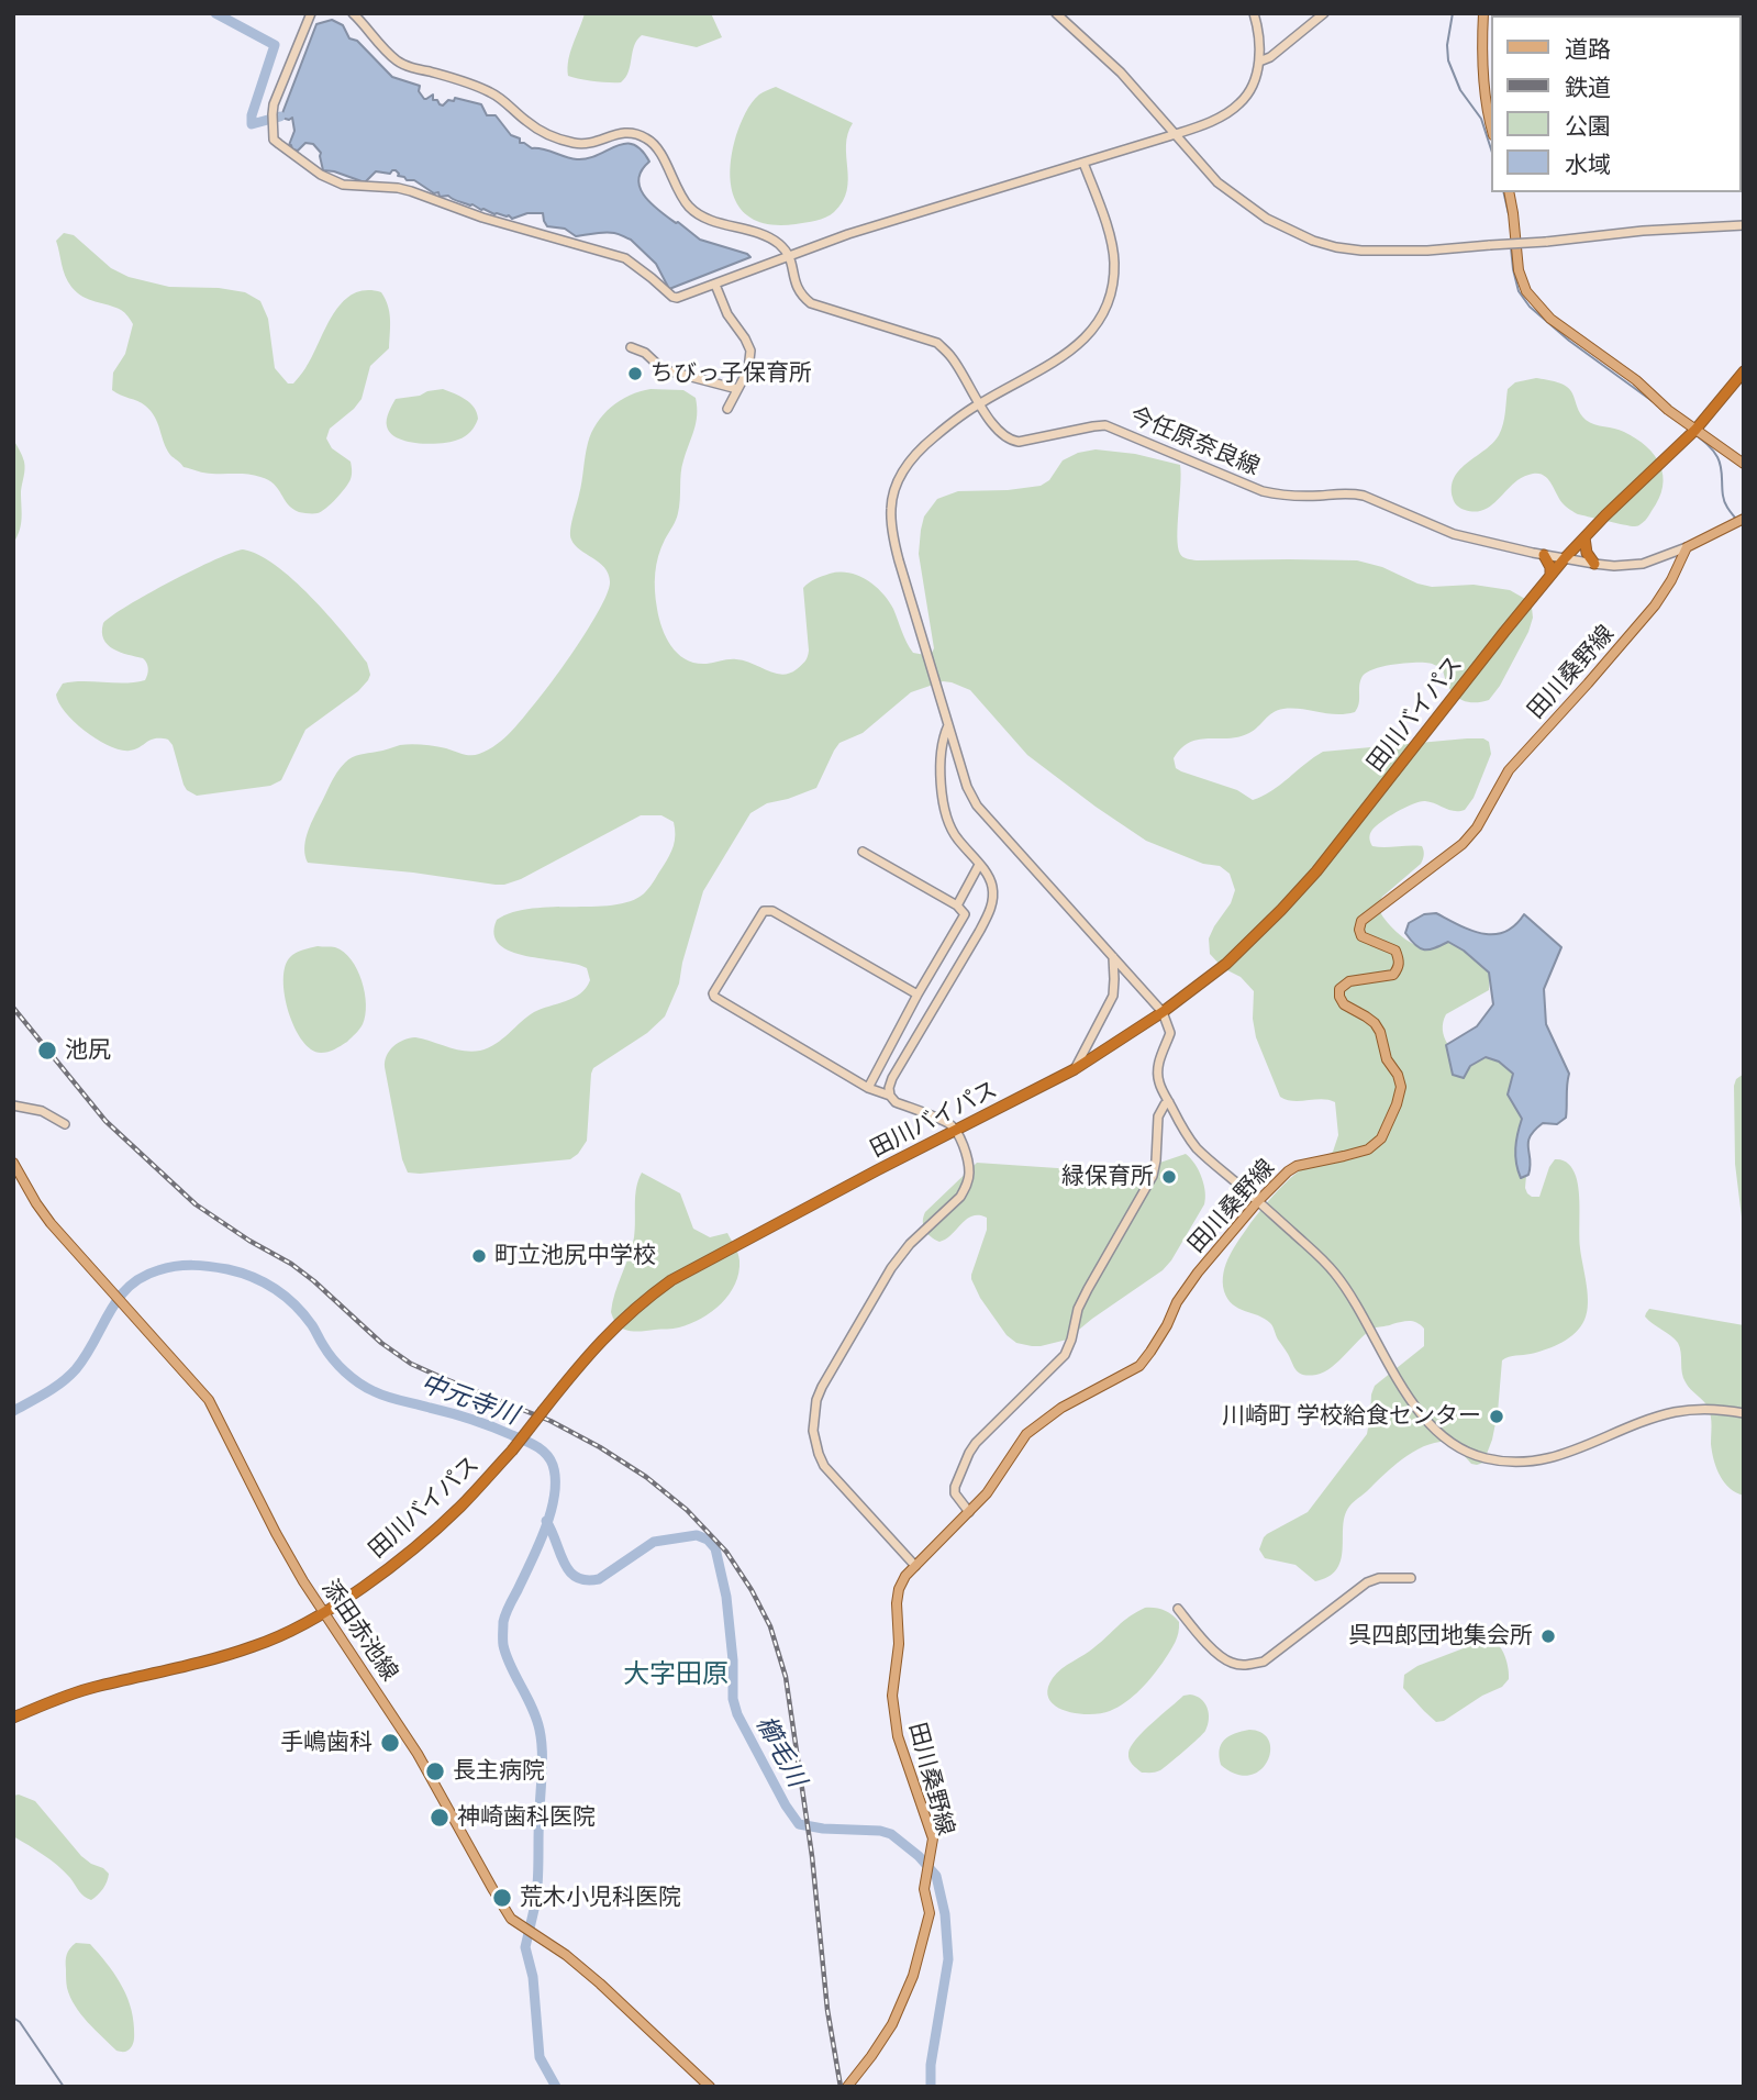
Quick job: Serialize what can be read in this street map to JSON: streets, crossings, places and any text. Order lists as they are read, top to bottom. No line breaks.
{"streets":{"highway":["田川バイパス"],"main road":["田川桑野線","添田赤池線"],"street":["今任原奈良線"]},"crossings":[["今任原奈良線","田川桑野線"],["今任原奈良線","田川バイパス"],["田川バイパス","添田赤池線"]],"districts":["大字田原"],"water":["中元寺川","櫛毛川"],"places":["ちびっ子保育所","池尻","緑保育所","町立池尻中学校","川崎町 学校給食センター","呉四郎団地集会所","手嶋歯科","長主病院","神崎歯科医院","荒木小児科医院"],"legend":["道路","鉄道","公園","水域"]}
